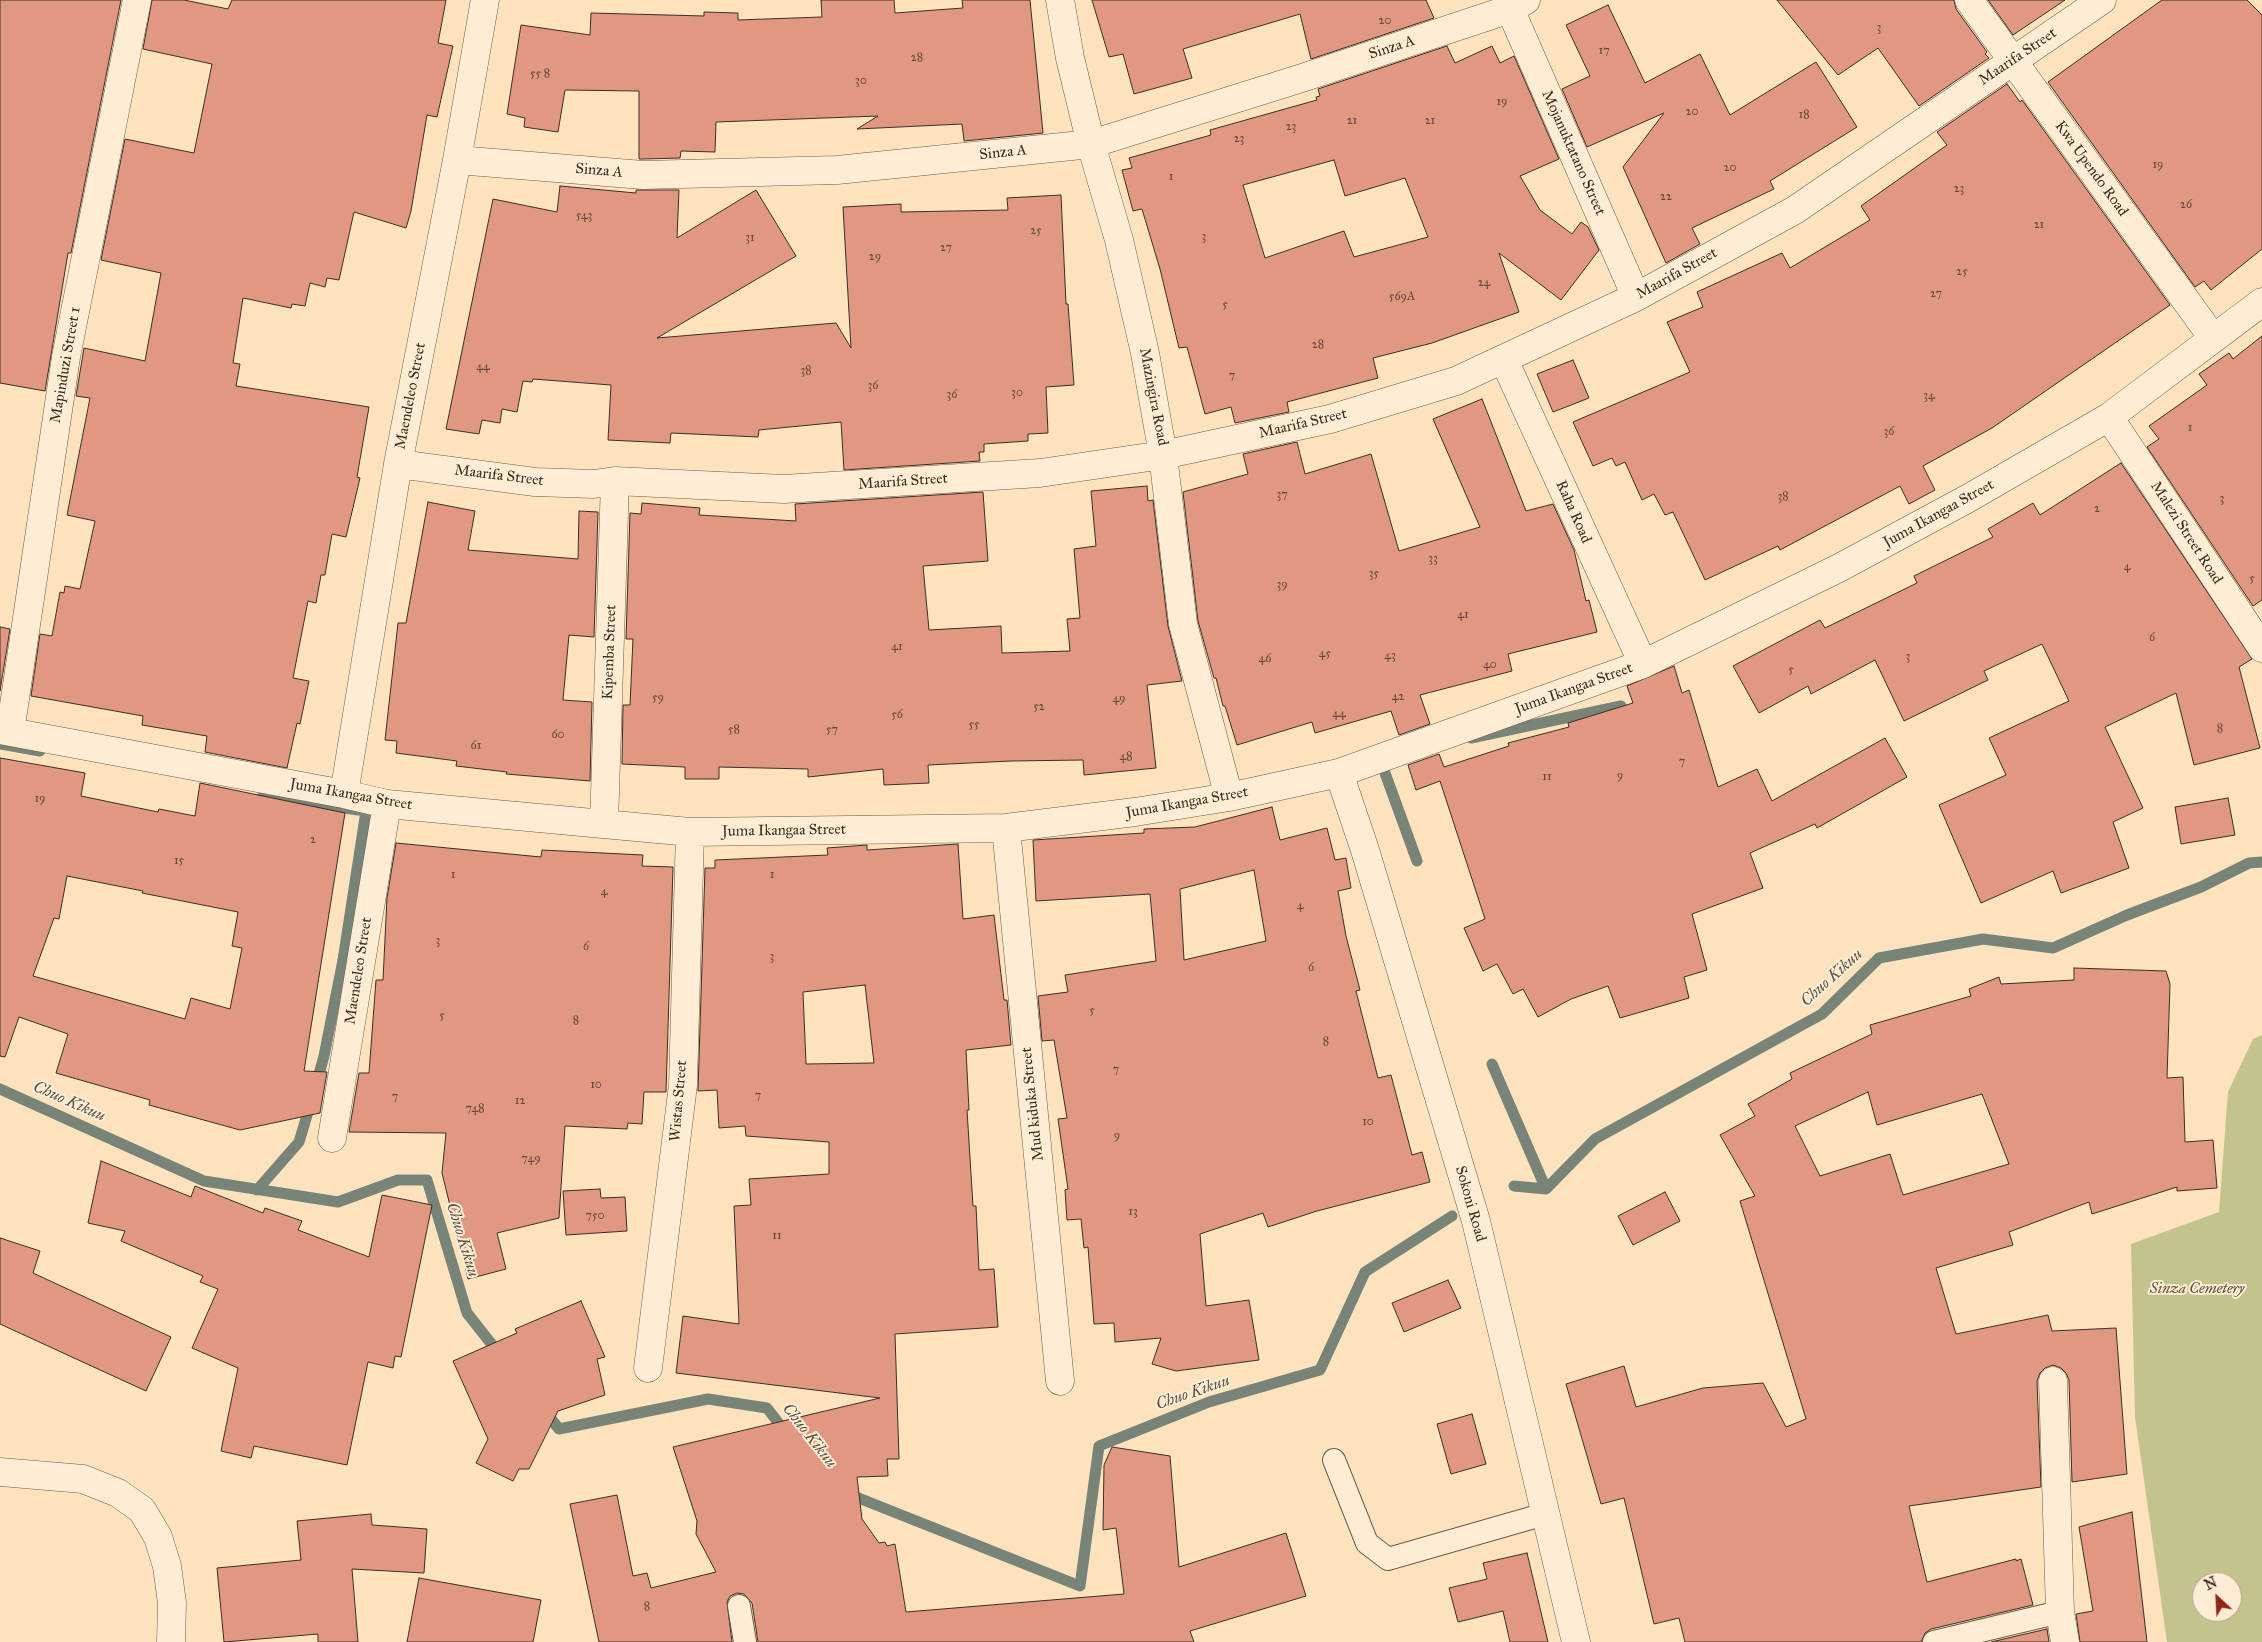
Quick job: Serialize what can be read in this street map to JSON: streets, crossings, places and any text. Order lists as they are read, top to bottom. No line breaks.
{"streets":{"street":["Sinza A","Maarifa Street","Mojanuktatano Street","Kwa Upendo Road","Mapinduzi Street 1","Maendeleo Street","Mazingira Road","Raha Road","Juma Ikangaa Street","Malezi Street Road","Kipemba Street","Wistas Street","Mud kiduka Street","Sokoni Road"]},"crossings":[["Sinza A","Mojanuktatano Street"],["Sinza A","Maendeleo Street"],["Sinza A","Mazingira Road"],["Maarifa Street","Mojanuktatano Street"],["Maarifa Street","Kwa Upendo Road"],["Maarifa Street","Maendeleo Street"],["Maarifa Street","Mazingira Road"],["Maarifa Street","Raha Road"],["Maarifa Street","Kipemba Street"],["Kwa Upendo Road","Juma Ikangaa Street"],["Mapinduzi Street 1","Juma Ikangaa Street"],["Maendeleo Street","Juma Ikangaa Street"],["Mazingira Road","Juma Ikangaa Street"],["Raha Road","Juma Ikangaa Street"],["Juma Ikangaa Street","Malezi Street Road"],["Juma Ikangaa Street","Kipemba Street"],["Juma Ikangaa Street","Wistas Street"],["Juma Ikangaa Street","Mud kiduka Street"],["Juma Ikangaa Street","Sokoni Road"]],"water":["Chuo Kikuu"],"parks":["Sinza Cemetery"],"house_numbers":["20","3","17","28","55 8","30","19","20","18","21","21","23","23","19","20","1","23","22","26","543","21","25","3","31","27","29","25","24","27","569A","5","28","44","38","7","36","30","36","34","1","36","37","38","3","2","33","4","35","5","39","41","6","41","45","43","3","46","40","5","42","59","49","52","44","56","55","8","58","57","60","61","48","7","9","11","19","2","15","1","1","4","4","3","6","3","6","5","5","8","8","7","10","7","7","12","748","10","9","749","13","750","11","8"],"north":"top left"}
